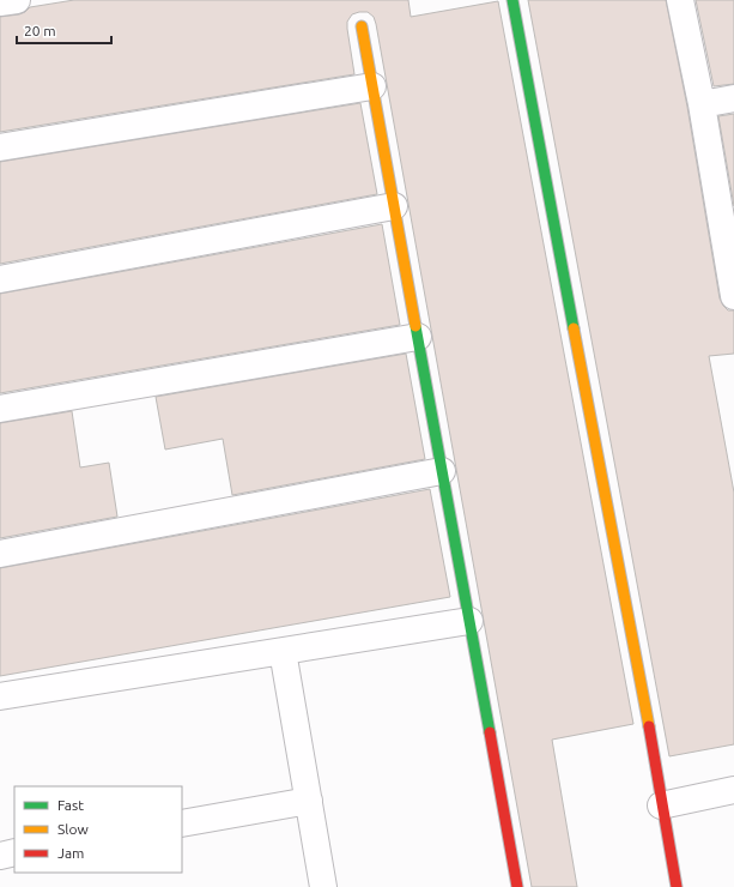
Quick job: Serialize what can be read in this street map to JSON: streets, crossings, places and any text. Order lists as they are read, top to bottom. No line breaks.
{"legend":["Fast","Slow","Jam"],"scale_bar":"20 m"}
